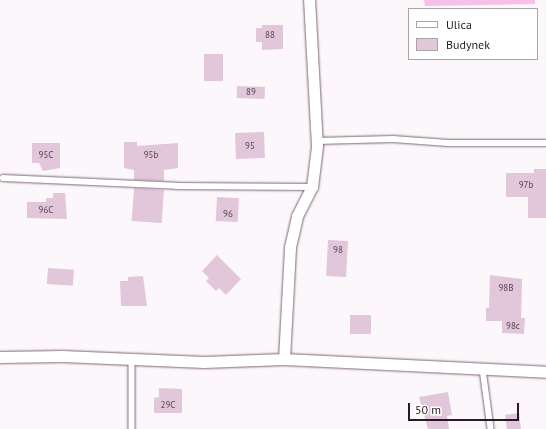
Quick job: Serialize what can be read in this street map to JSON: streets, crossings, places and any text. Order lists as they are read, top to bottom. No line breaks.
{"house_numbers":["88","89","95","95C","95b","97b","96C","96","98","98B","98c","29C"],"legend":["Ulica","Budynek"],"scale_bar":"50 m"}
